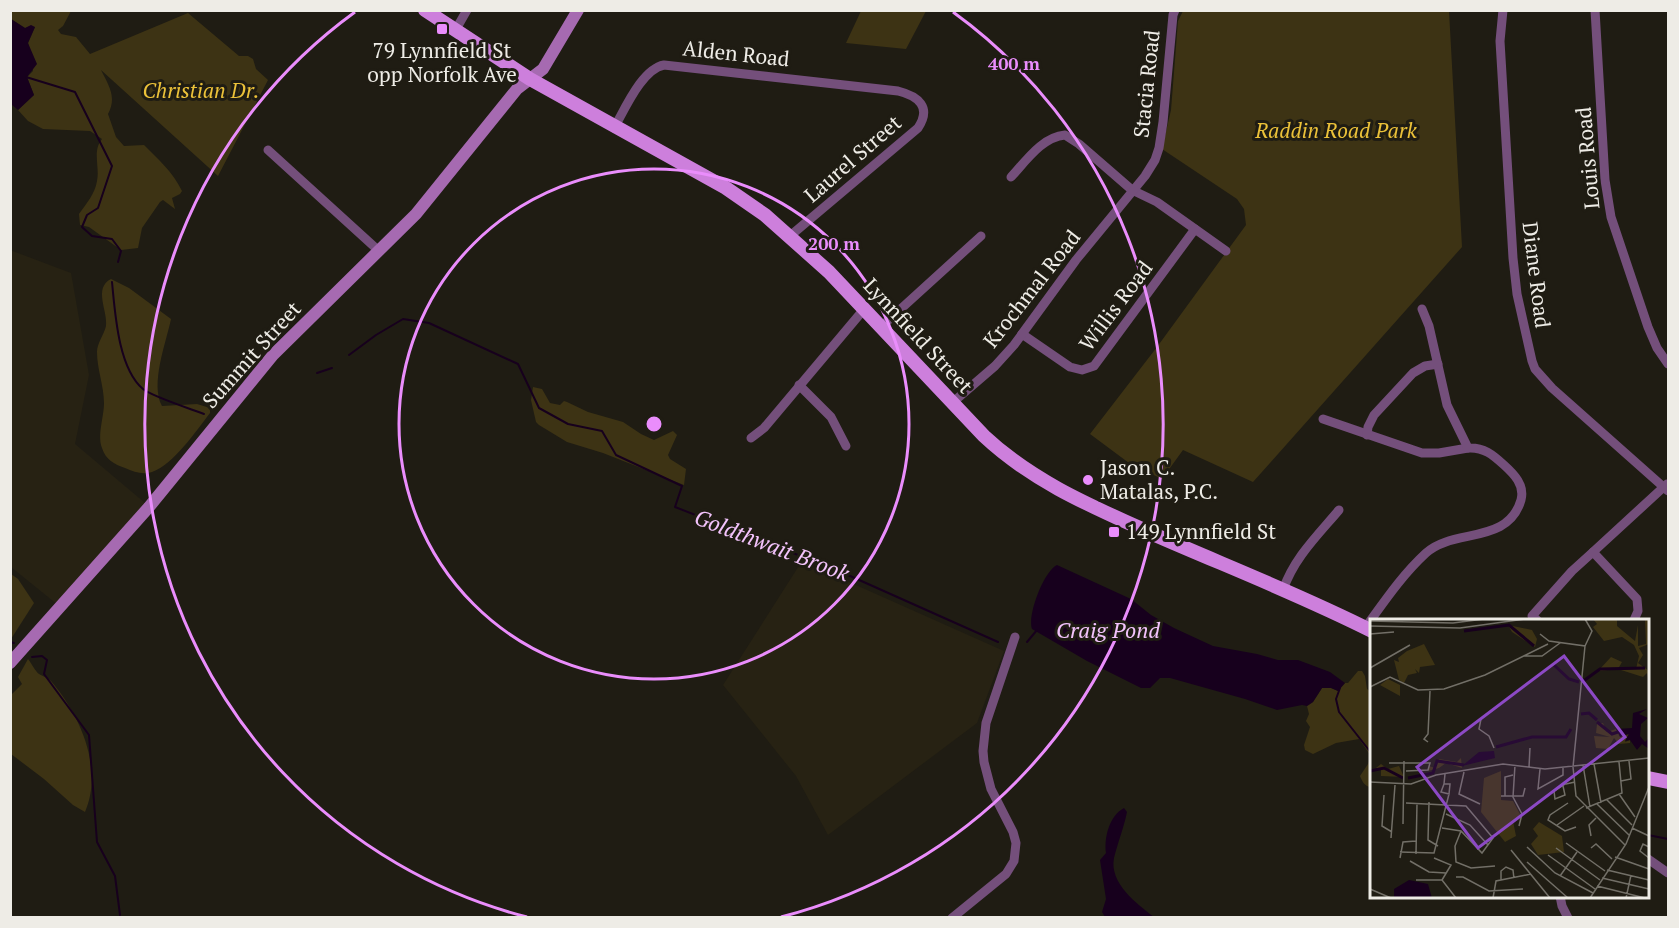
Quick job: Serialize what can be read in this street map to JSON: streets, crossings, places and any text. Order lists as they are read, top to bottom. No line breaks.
{"streets":{"main road":["Lynnfield Street","Summit Street"],"street":["Alden Road","Stacia Road","Louis Road","Laurel Street","Diane Road","Krochmal Road","Willis Road"]},"crossings":[["Alden Road","Laurel Street"],["Alden Road","Lynnfield Street"],["Stacia Road","Krochmal Road"],["Laurel Street","Lynnfield Street"],["Krochmal Road","Willis Road"],["Krochmal Road","Lynnfield Street"],["Lynnfield Street","Summit Street"]],"water":["Goldthwait Brook","Craig Pond"],"parks":["Christian Dr.","Raddin Road Park"],"places":{"transit":["79 Lynnfield St opp Norfolk Ave","149 Lynnfield St"],"other":["Jason C. Matalas, P.C."]},"rings":["400 m","200 m"]}
